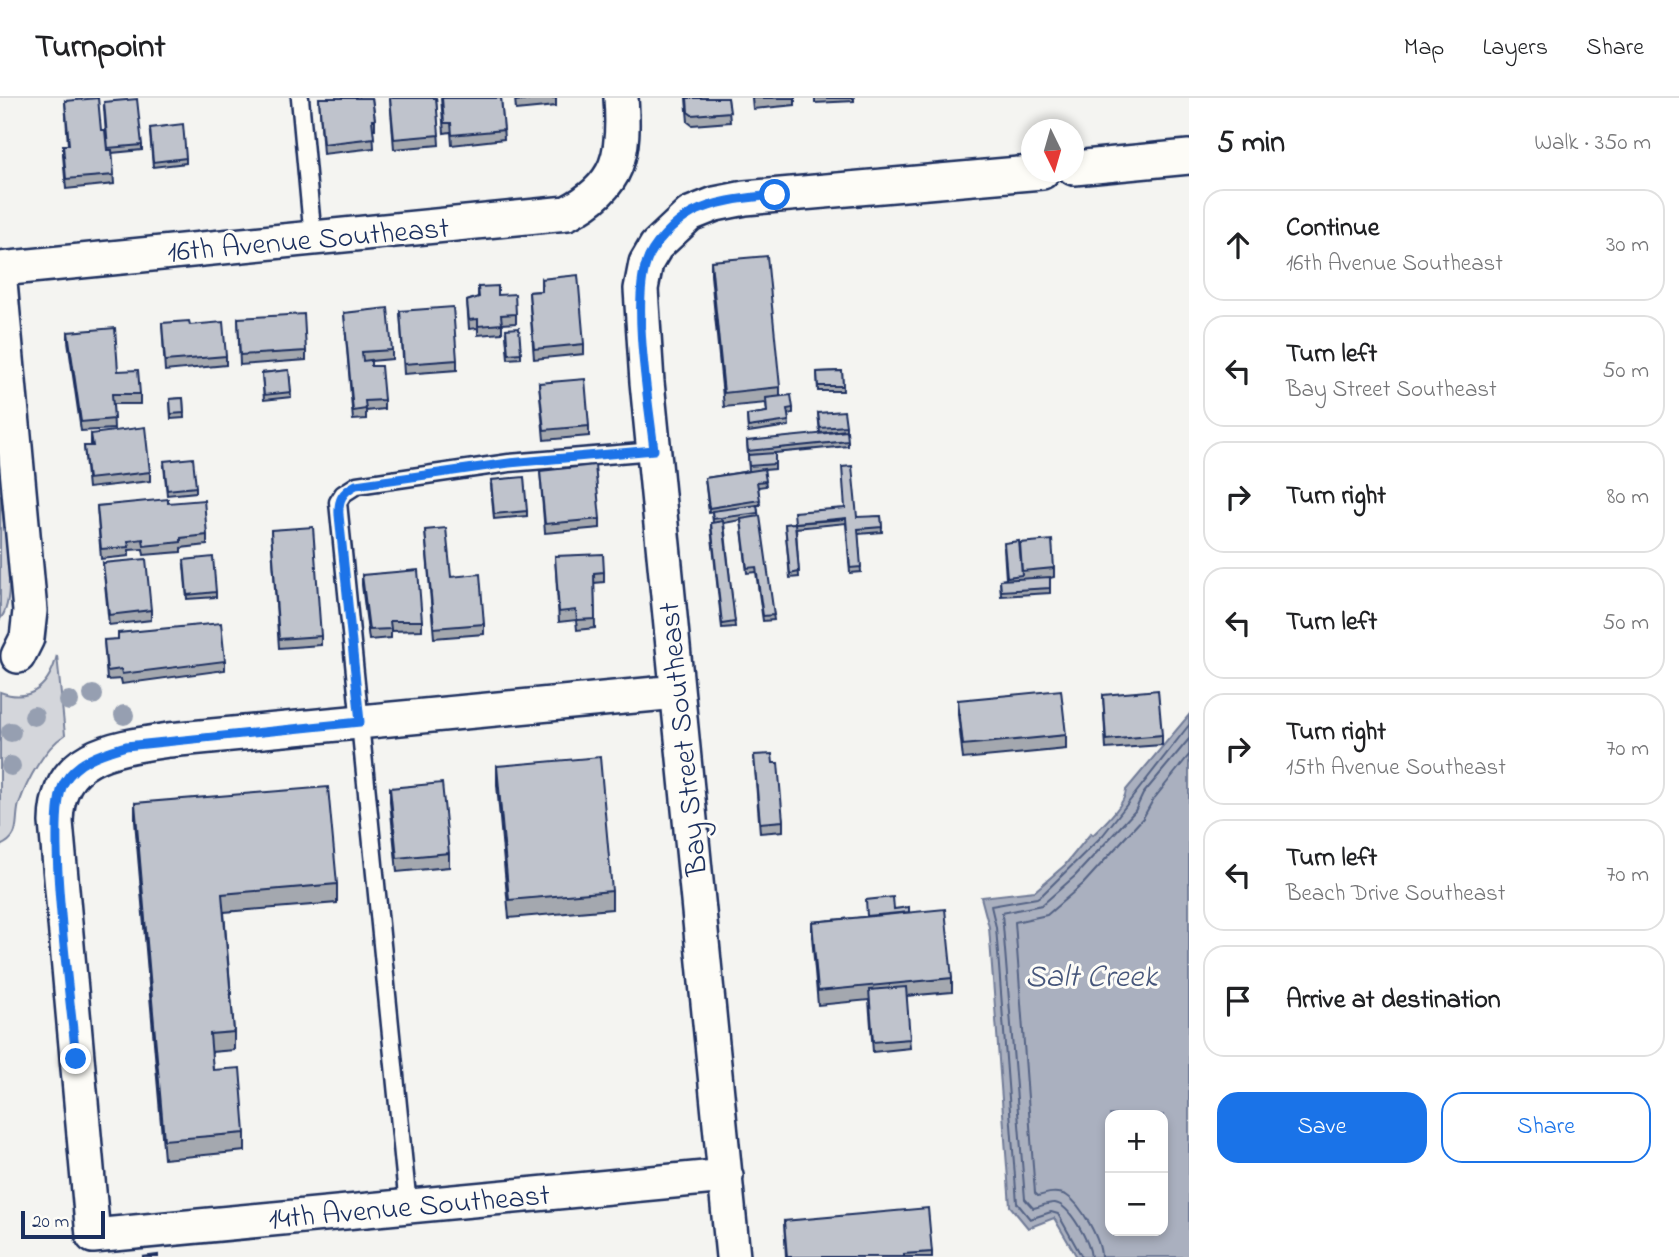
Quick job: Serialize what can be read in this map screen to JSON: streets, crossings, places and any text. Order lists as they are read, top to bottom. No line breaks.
{"streets":{"street":["16th Avenue Southeast","Bay Street Southeast","14th Avenue Southeast"]},"crossings":[["Bay Street Southeast","14th Avenue Southeast"]],"water":["Salt Creek"],"scale_bar":"20 m","north":"bottom","page":{"header":"Turnpoint","nav":["Map","Layers","Share"],"heading":["5 min","Walk · 350 m"],"list":[["Continue","16th Avenue Southeast","30 m"],["Turn left","Bay Street Southeast","50 m"],["Turn right","80 m"],["Turn left","50 m"],["Turn right","15th Avenue Southeast","70 m"],["Turn left","Beach Drive Southeast","70 m"],"Arrive at destination"],"buttons":["Save","Share"],"map_buttons":["+","−"],"scale":"20 m"}}
